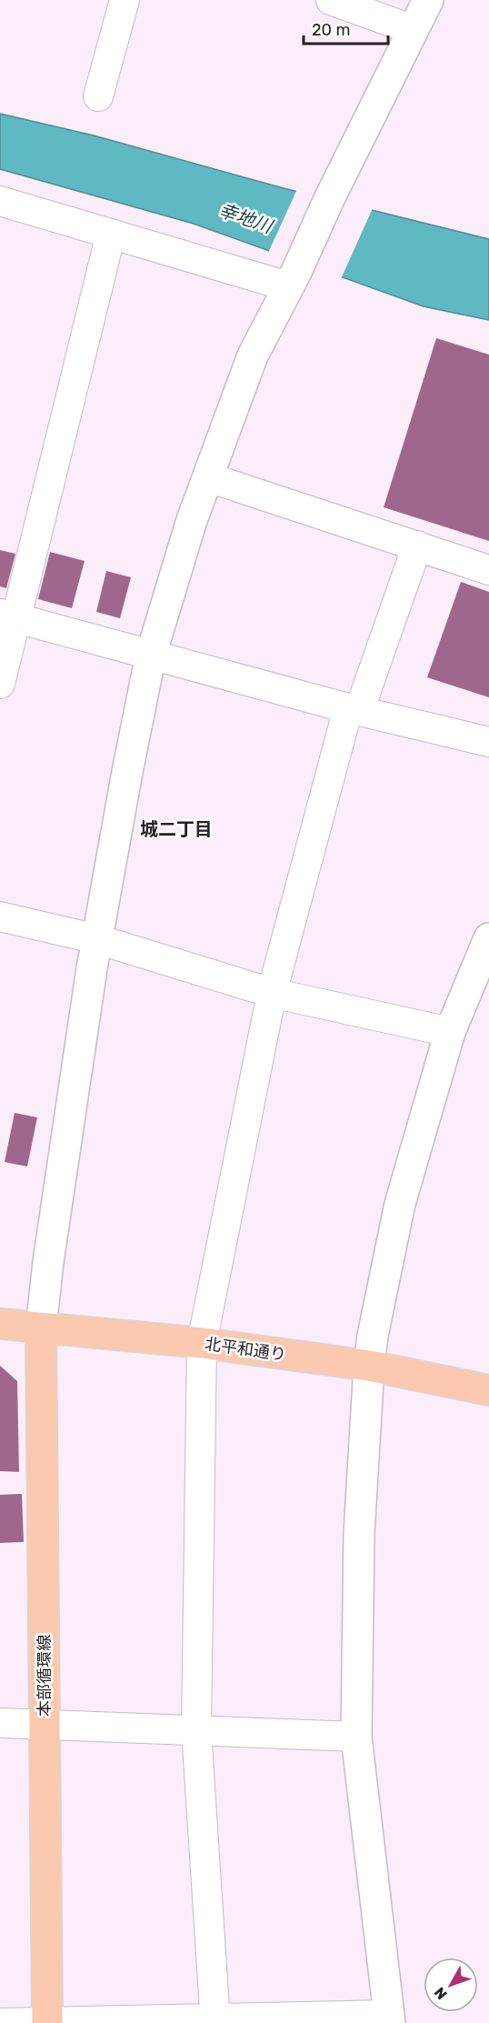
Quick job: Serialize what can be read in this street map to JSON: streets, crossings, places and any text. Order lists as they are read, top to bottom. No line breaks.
{"streets":{"main road":["北平和通り","本部循環線"]},"crossings":[["北平和通り","本部循環線"]],"districts":["城二丁目"],"water":["幸地川"],"scale_bar":"20 m","north":"bottom left"}
